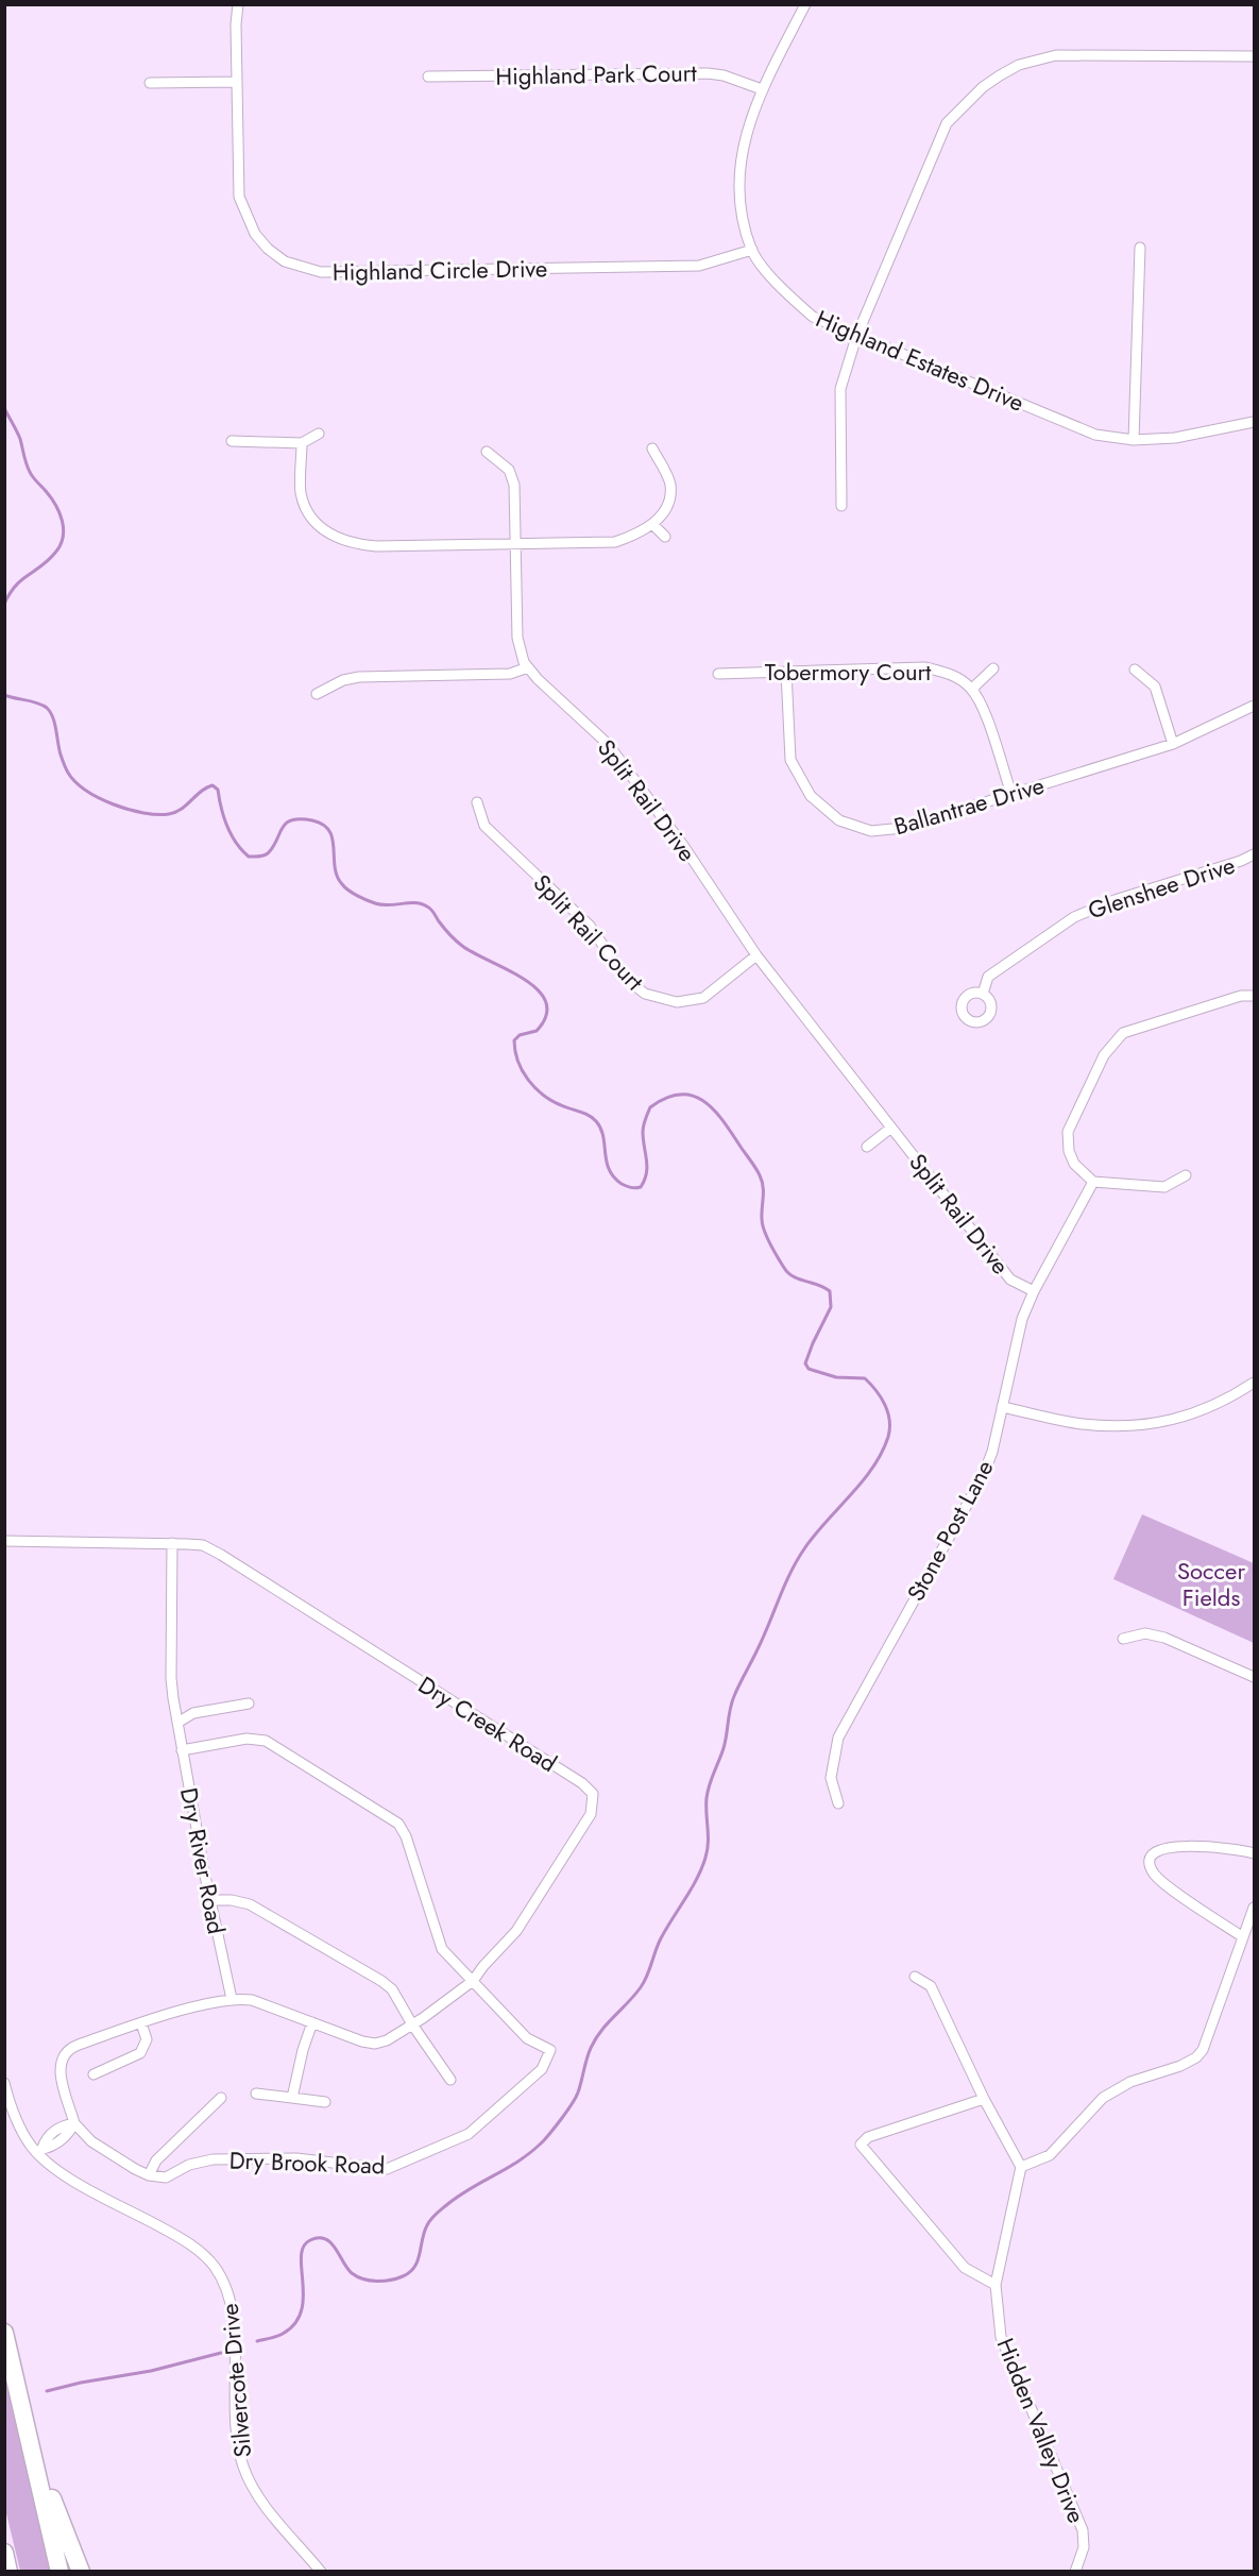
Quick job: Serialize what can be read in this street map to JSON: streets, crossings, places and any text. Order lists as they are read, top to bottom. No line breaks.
{"streets":{"street":["Highland Park Court","Highland Circle Drive","Highland Estates Drive","Tobermory Court","Split Rail Drive","Ballantrae Drive","Glenshee Drive","Split Rail Court","Stone Post Lane","Dry Creek Road","Dry River Road","Dry Brook Road","Silvercote Drive","Hidden Valley Drive"]},"crossings":[["Highland Park Court","Highland Estates Drive"],["Highland Circle Drive","Highland Estates Drive"],["Tobermory Court","Ballantrae Drive"],["Split Rail Drive","Split Rail Court"],["Split Rail Drive","Stone Post Lane"],["Dry Creek Road","Dry River Road"],["Dry Creek Road","Dry Brook Road"],["Dry River Road","Dry Brook Road"]],"parks":["Soccer Fields"]}
